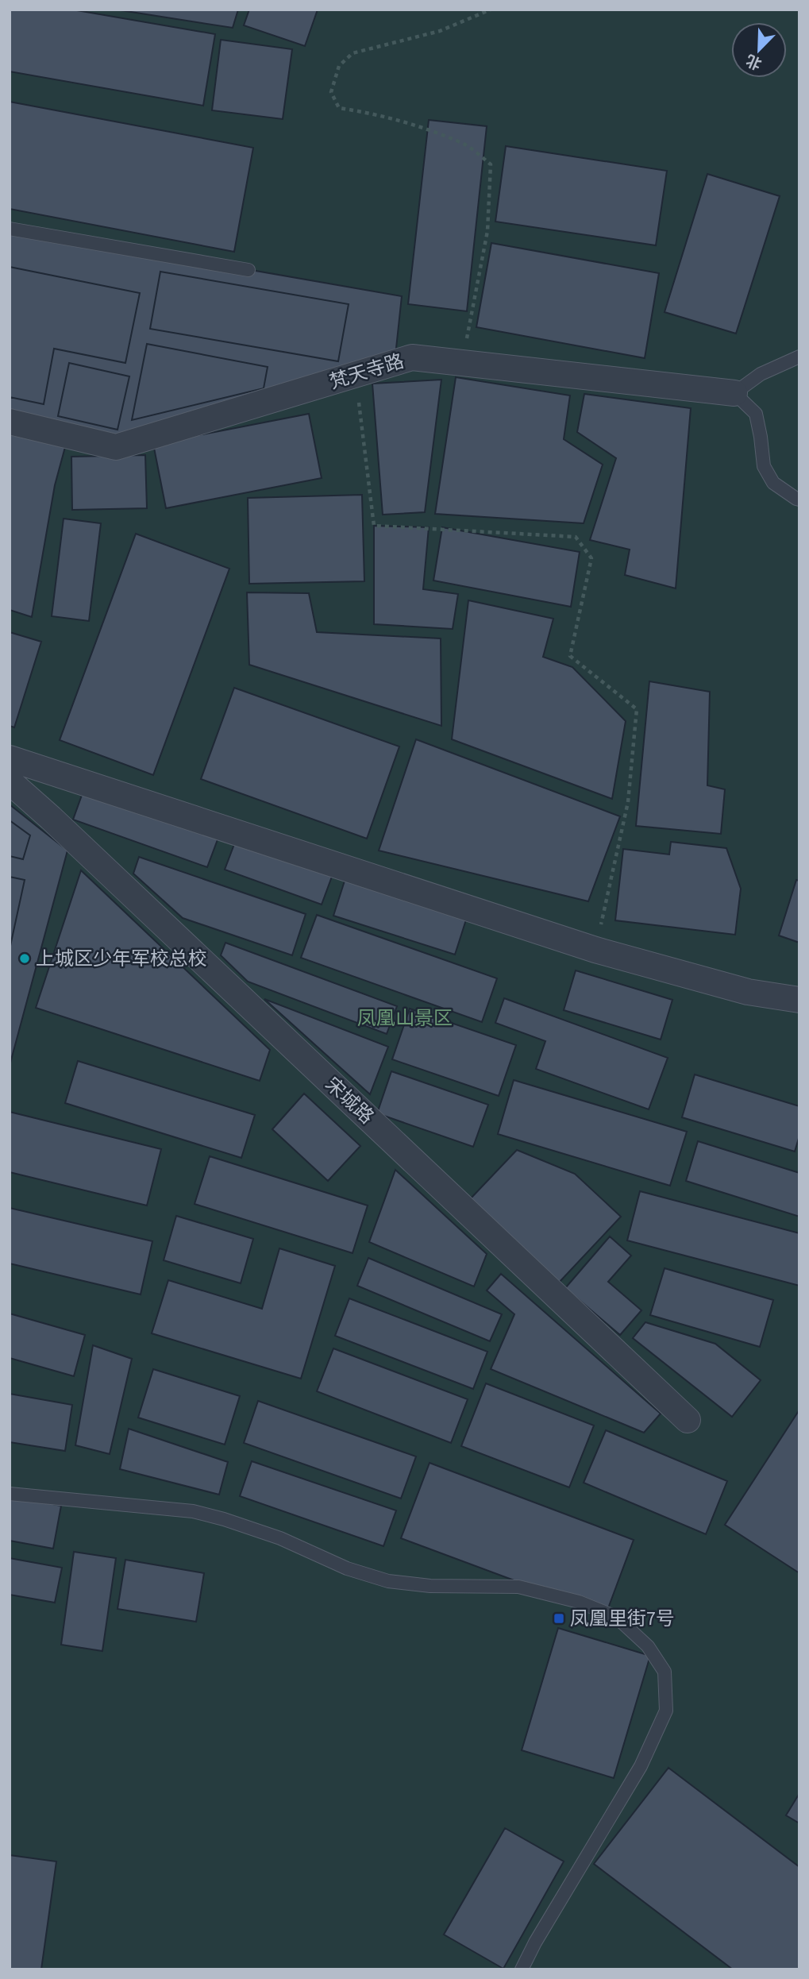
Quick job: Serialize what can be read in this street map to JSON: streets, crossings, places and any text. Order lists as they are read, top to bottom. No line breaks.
{"streets":{"street":["梵天寺路","宋城路"]},"parks":["凤凰山景区"],"places":{"other":["上城区少年军校总校"],"transit":["凤凰里街7号"]},"north":"bottom left"}
